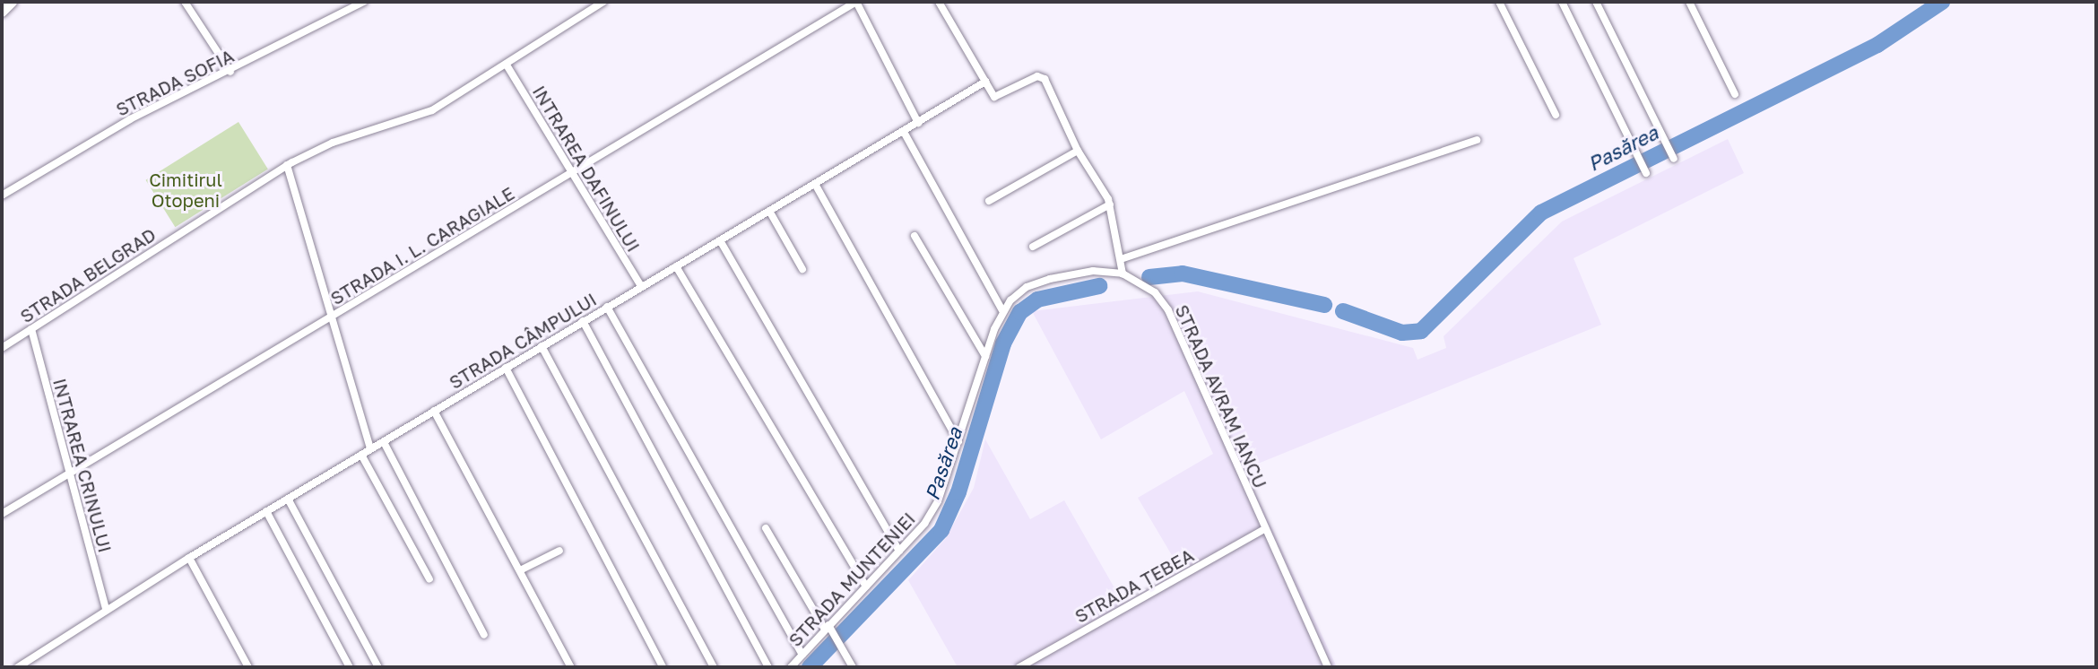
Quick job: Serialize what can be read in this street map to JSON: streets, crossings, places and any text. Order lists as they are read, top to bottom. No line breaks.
{"streets":{"street":["STRADA SOFIA","INTRAREA DAFINULUI","STRADA I. L. CARAGIALE","STRADA BELGRAD","STRADA CÂMPULUI","STRADA AVRAM IANCU","INTRAREA CRINULUI","STRADA MUNTENIEI","STRADA ȚEBEA"]},"crossings":[["INTRAREA DAFINULUI","STRADA I. L. CARAGIALE"],["INTRAREA DAFINULUI","STRADA BELGRAD"],["INTRAREA DAFINULUI","STRADA CÂMPULUI"],["STRADA I. L. CARAGIALE","INTRAREA CRINULUI"],["STRADA BELGRAD","INTRAREA CRINULUI"],["STRADA CÂMPULUI","INTRAREA CRINULUI"],["STRADA AVRAM IANCU","STRADA MUNTENIEI"],["STRADA AVRAM IANCU","STRADA ȚEBEA"]],"water":["Pasărea"],"parks":["Cimitirul Otopeni"]}
